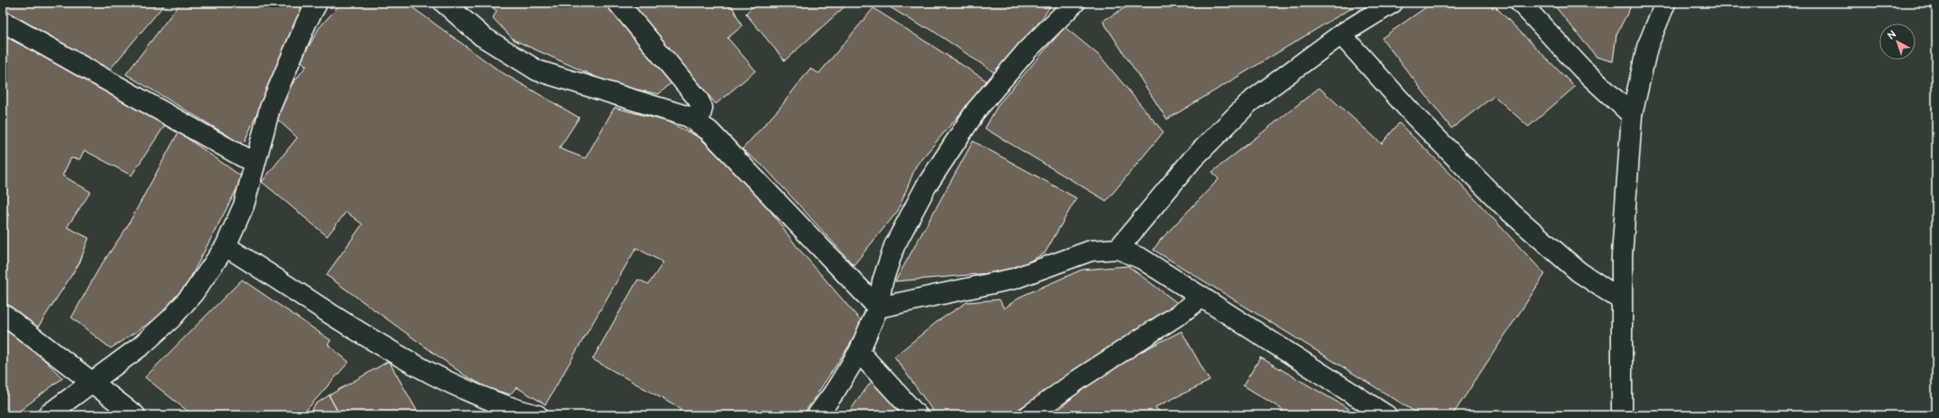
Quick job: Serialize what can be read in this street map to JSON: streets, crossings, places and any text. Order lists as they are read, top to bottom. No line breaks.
{"north":"top left"}
